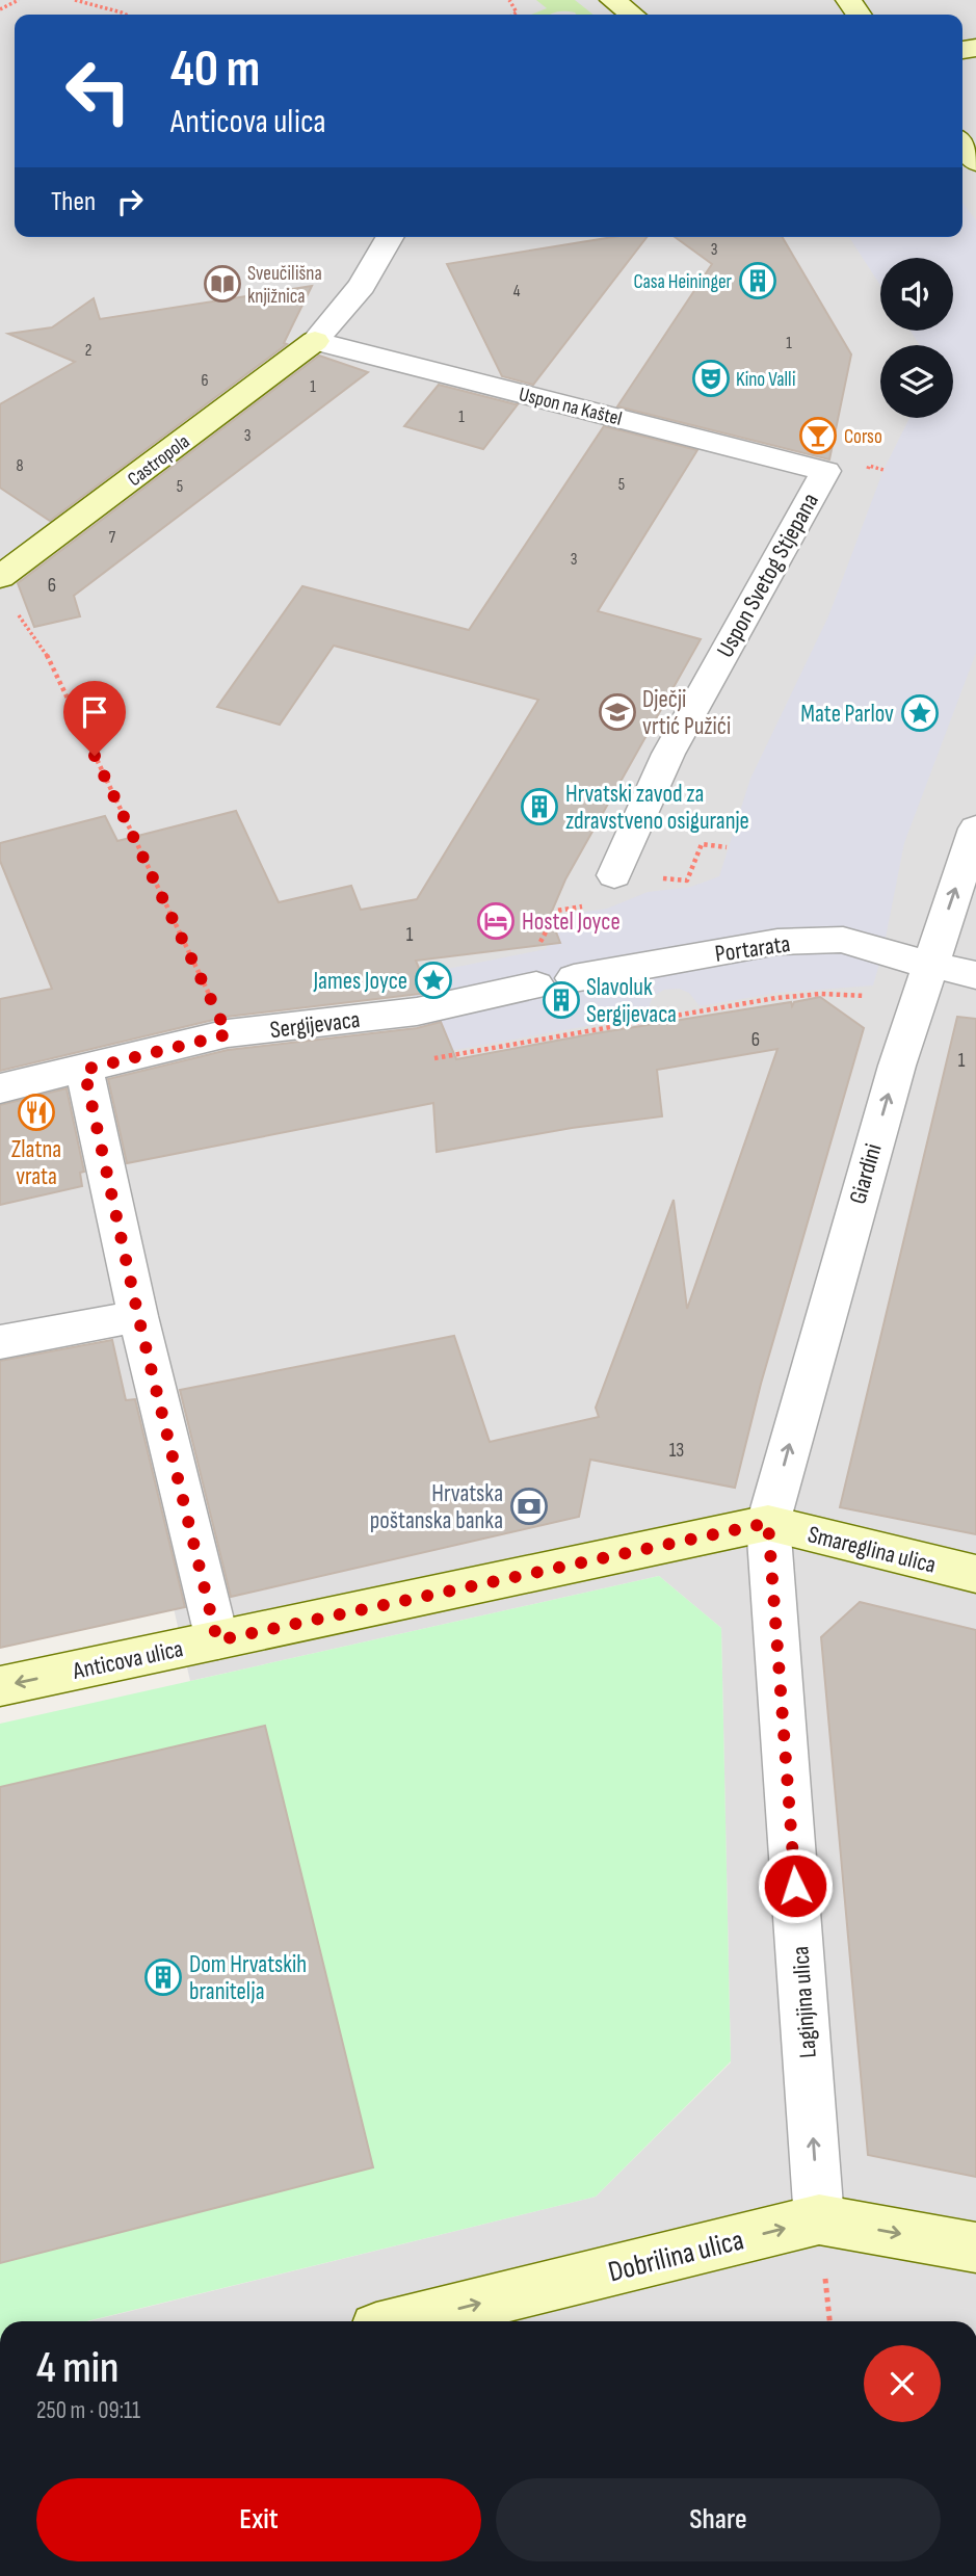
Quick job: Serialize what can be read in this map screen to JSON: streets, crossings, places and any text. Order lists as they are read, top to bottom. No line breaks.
{"streets":{"main road":["Castropola","Smareglina ulica","Anticova ulica","Dobrilina ulica"],"street":["Uspon na Kaštel","Uspon Svetog Stjepana","Portarata","Sergijevaca","Giardini","Laginjina ulica"]},"crossings":[["Uspon na Kaštel","Castropola"],["Uspon na Kaštel","Uspon Svetog Stjepana"],["Portarata","Giardini"],["Giardini","Smareglina ulica"],["Giardini","Anticova ulica"],["Giardini","Laginjina ulica"],["Smareglina ulica","Anticova ulica"],["Smareglina ulica","Laginjina ulica"],["Anticova ulica","Laginjina ulica"],["Laginjina ulica","Dobrilina ulica"]],"one_way":["Giardini","Laginjina ulica","Dobrilina ulica"],"places":{"building":["Casa Heininger","Hrvatski zavod za zdravstveno osiguranje","Slavoluk Sergijevaca","Dom Hrvatskih branitelja"],"library":["Sveučilišna knjižnica"],"theatre":["Kino Valli"],"bar":["Corso"],"school or university":["Dječji vrtić Pužići"],"place":["Mate Parlov","James Joyce"],"hotel":["Hostel Joyce"],"restaurant":["Zlatna vrata"],"bank":["Hrvatska poštanska banka"]},"house_numbers":["3","4","1","2","6","1","1","3","8","5","5","7","3","6","1","6","1","13"],"page":{"turn":["40 m","Anticova ulica"],"then":"Then","heading":["4 min","250 m · 09:11"],"buttons":["Exit","Share"]}}
